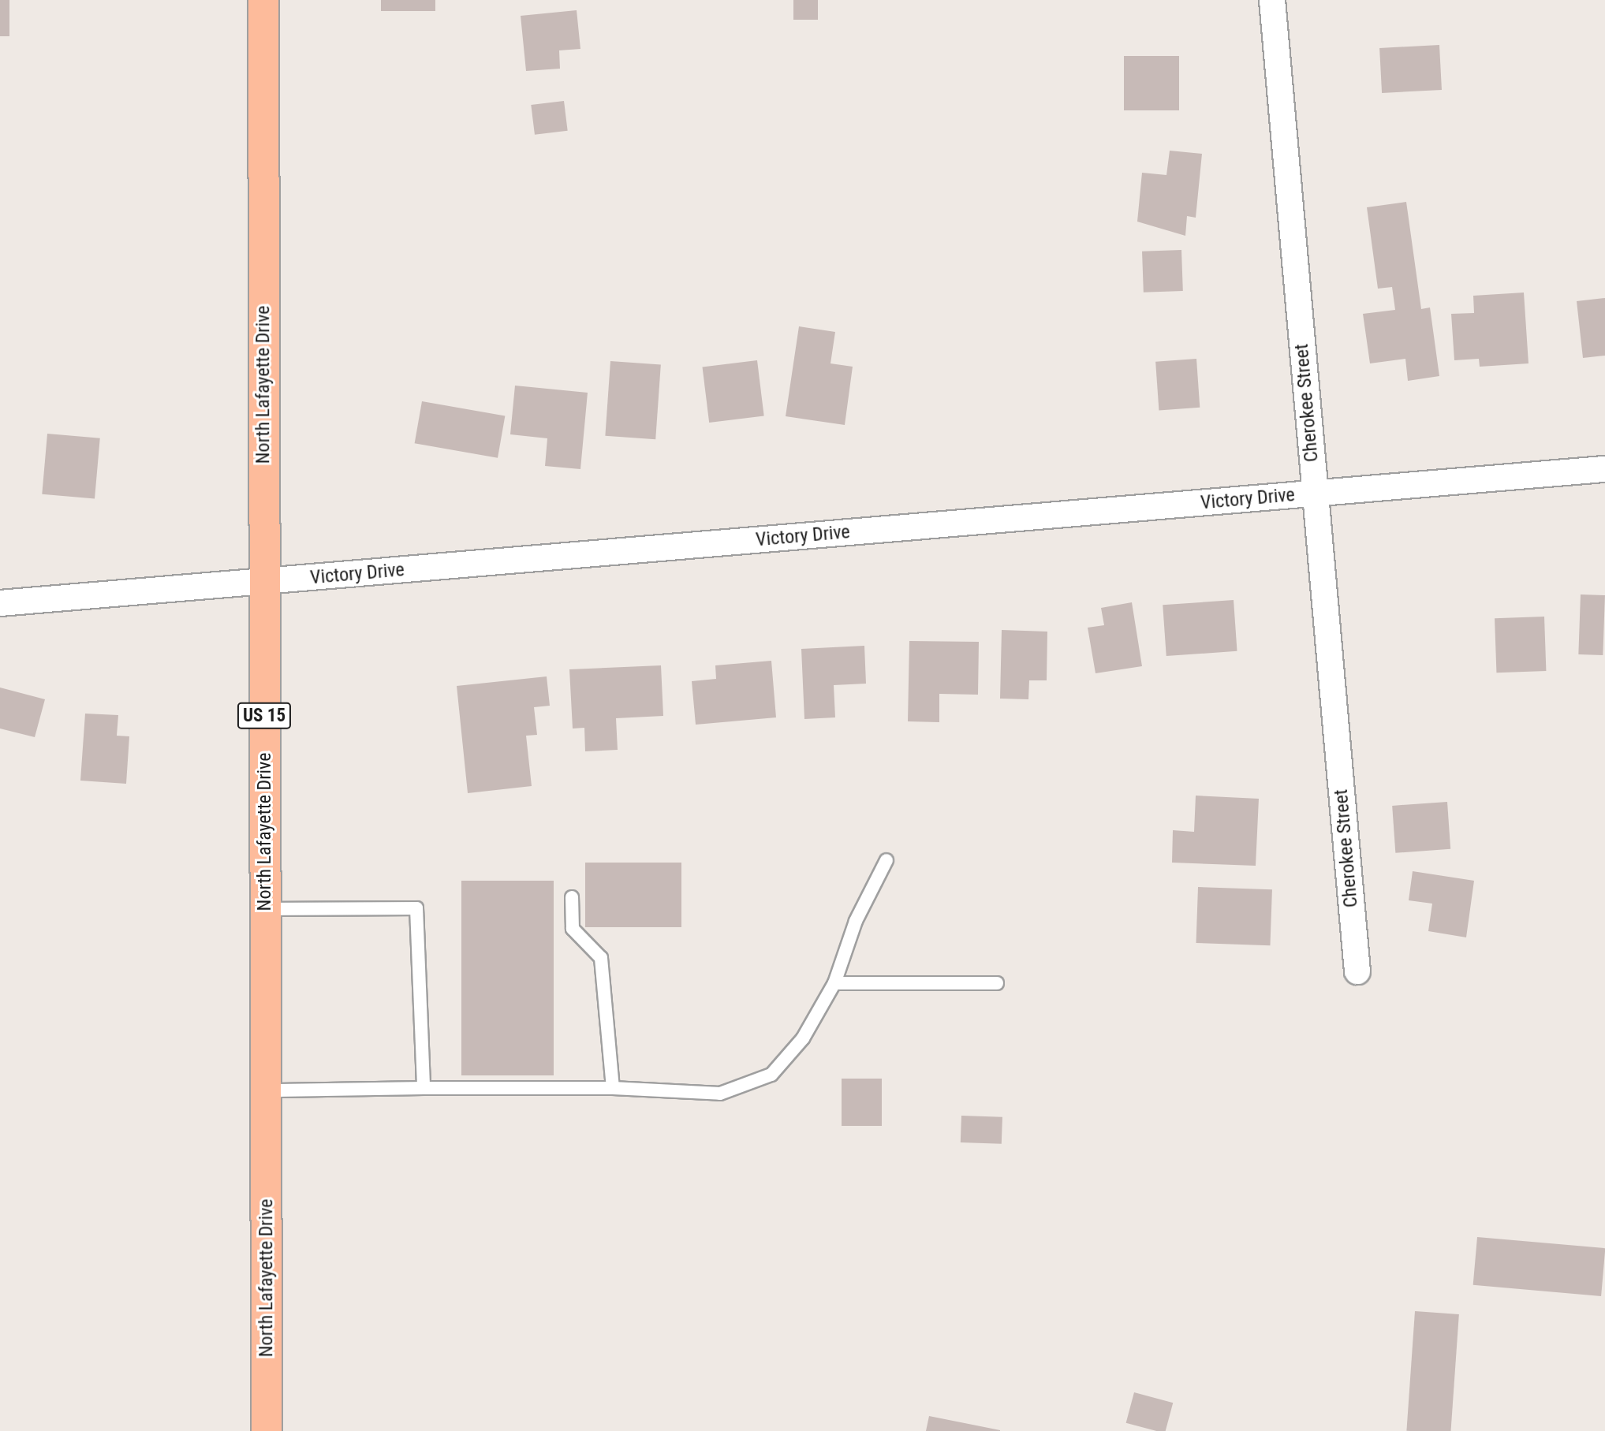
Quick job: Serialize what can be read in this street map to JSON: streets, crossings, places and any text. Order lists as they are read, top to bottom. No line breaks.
{"streets":{"main road":["North Lafayette Drive","US 15"],"street":["Cherokee Street","Victory Drive"]},"crossings":[["North Lafayette Drive","Victory Drive"],["Cherokee Street","Victory Drive"]]}
